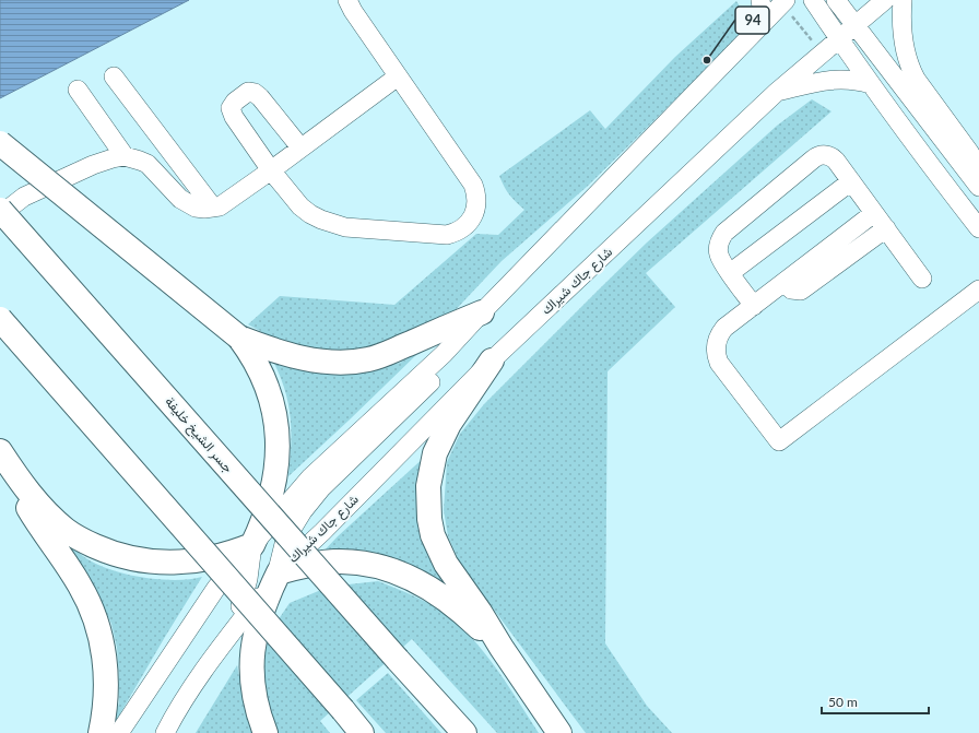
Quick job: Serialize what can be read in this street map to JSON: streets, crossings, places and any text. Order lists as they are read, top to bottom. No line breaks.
{"streets":{"highway":["جسر الشيخ خليفة"],"street":["شارع جاك شيراك"]},"places":["94"],"scale_bar":"50 m"}
